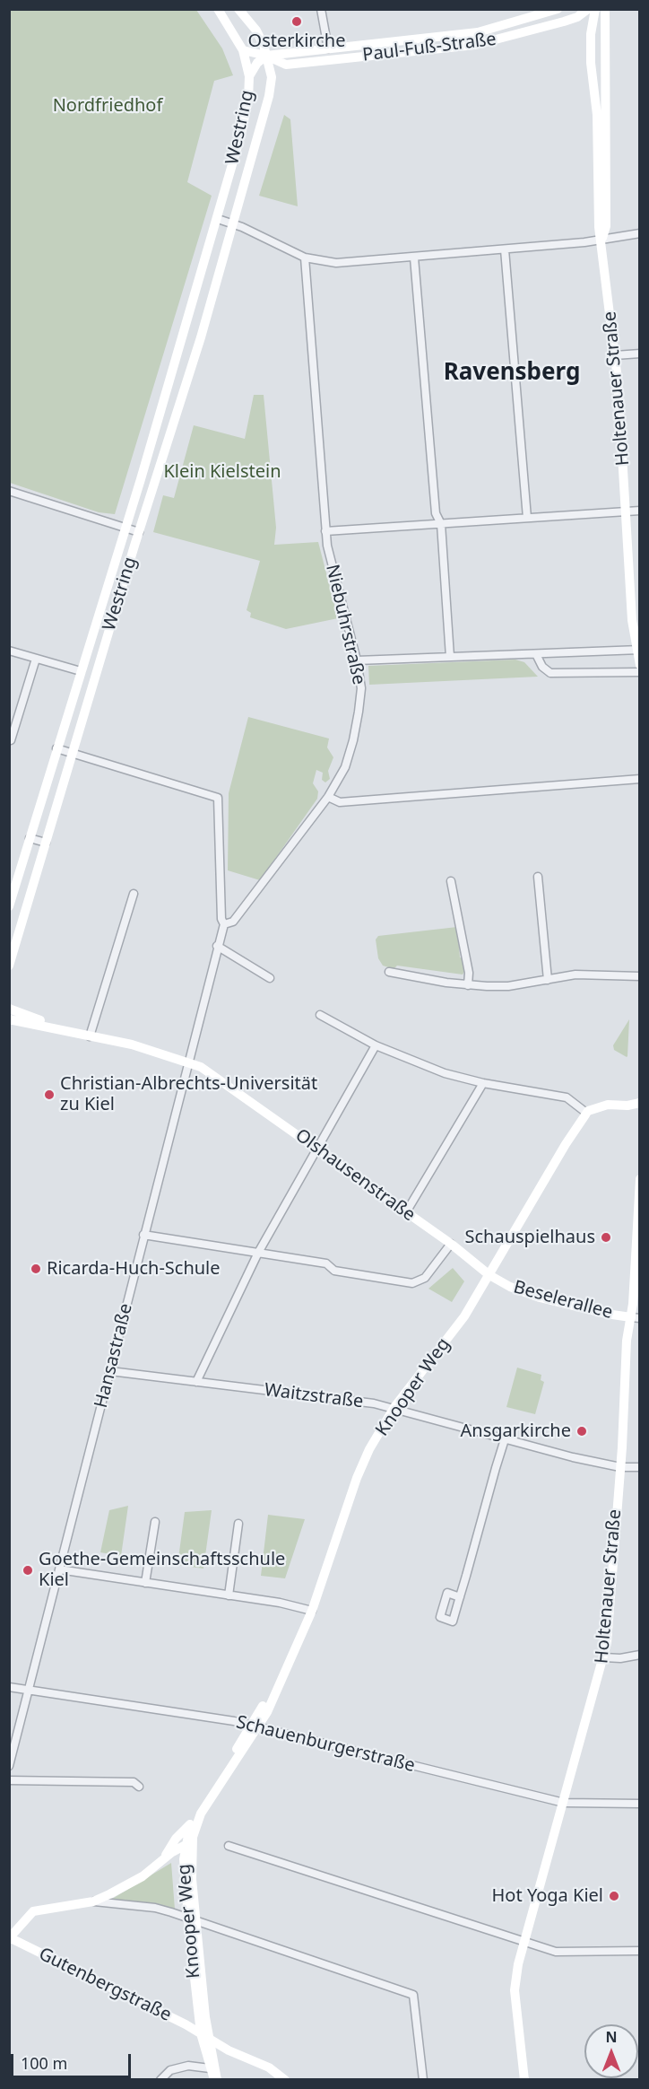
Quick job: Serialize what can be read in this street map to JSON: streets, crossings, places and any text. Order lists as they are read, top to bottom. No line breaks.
{"streets":{"main road":["Paul-Fuß-Straße","Westring","Holtenauer Straße","Olshausenstraße","Beselerallee","Knooper Weg","Gutenbergstraße"],"street":["Niebuhrstraße","Hansastraße","Waitzstraße","Schauenburgerstraße"]},"crossings":[["Paul-Fuß-Straße","Westring"],["Holtenauer Straße","Beselerallee"],["Holtenauer Straße","Waitzstraße"],["Holtenauer Straße","Schauenburgerstraße"],["Olshausenstraße","Beselerallee"],["Olshausenstraße","Hansastraße"],["Olshausenstraße","Knooper Weg"],["Beselerallee","Knooper Weg"],["Hansastraße","Waitzstraße"],["Hansastraße","Schauenburgerstraße"],["Knooper Weg","Waitzstraße"],["Knooper Weg","Schauenburgerstraße"],["Knooper Weg","Gutenbergstraße"]],"districts":["Ravensberg"],"parks":["Nordfriedhof","Klein Kielstein"],"places":["Osterkirche","Christian-Albrechts-Universität zu Kiel","Schauspielhaus","Ricarda-Huch-Schule","Ansgarkirche","Goethe-Gemeinschaftsschule Kiel","Hot Yoga Kiel"],"scale_bar":"100 m","north":"top"}
